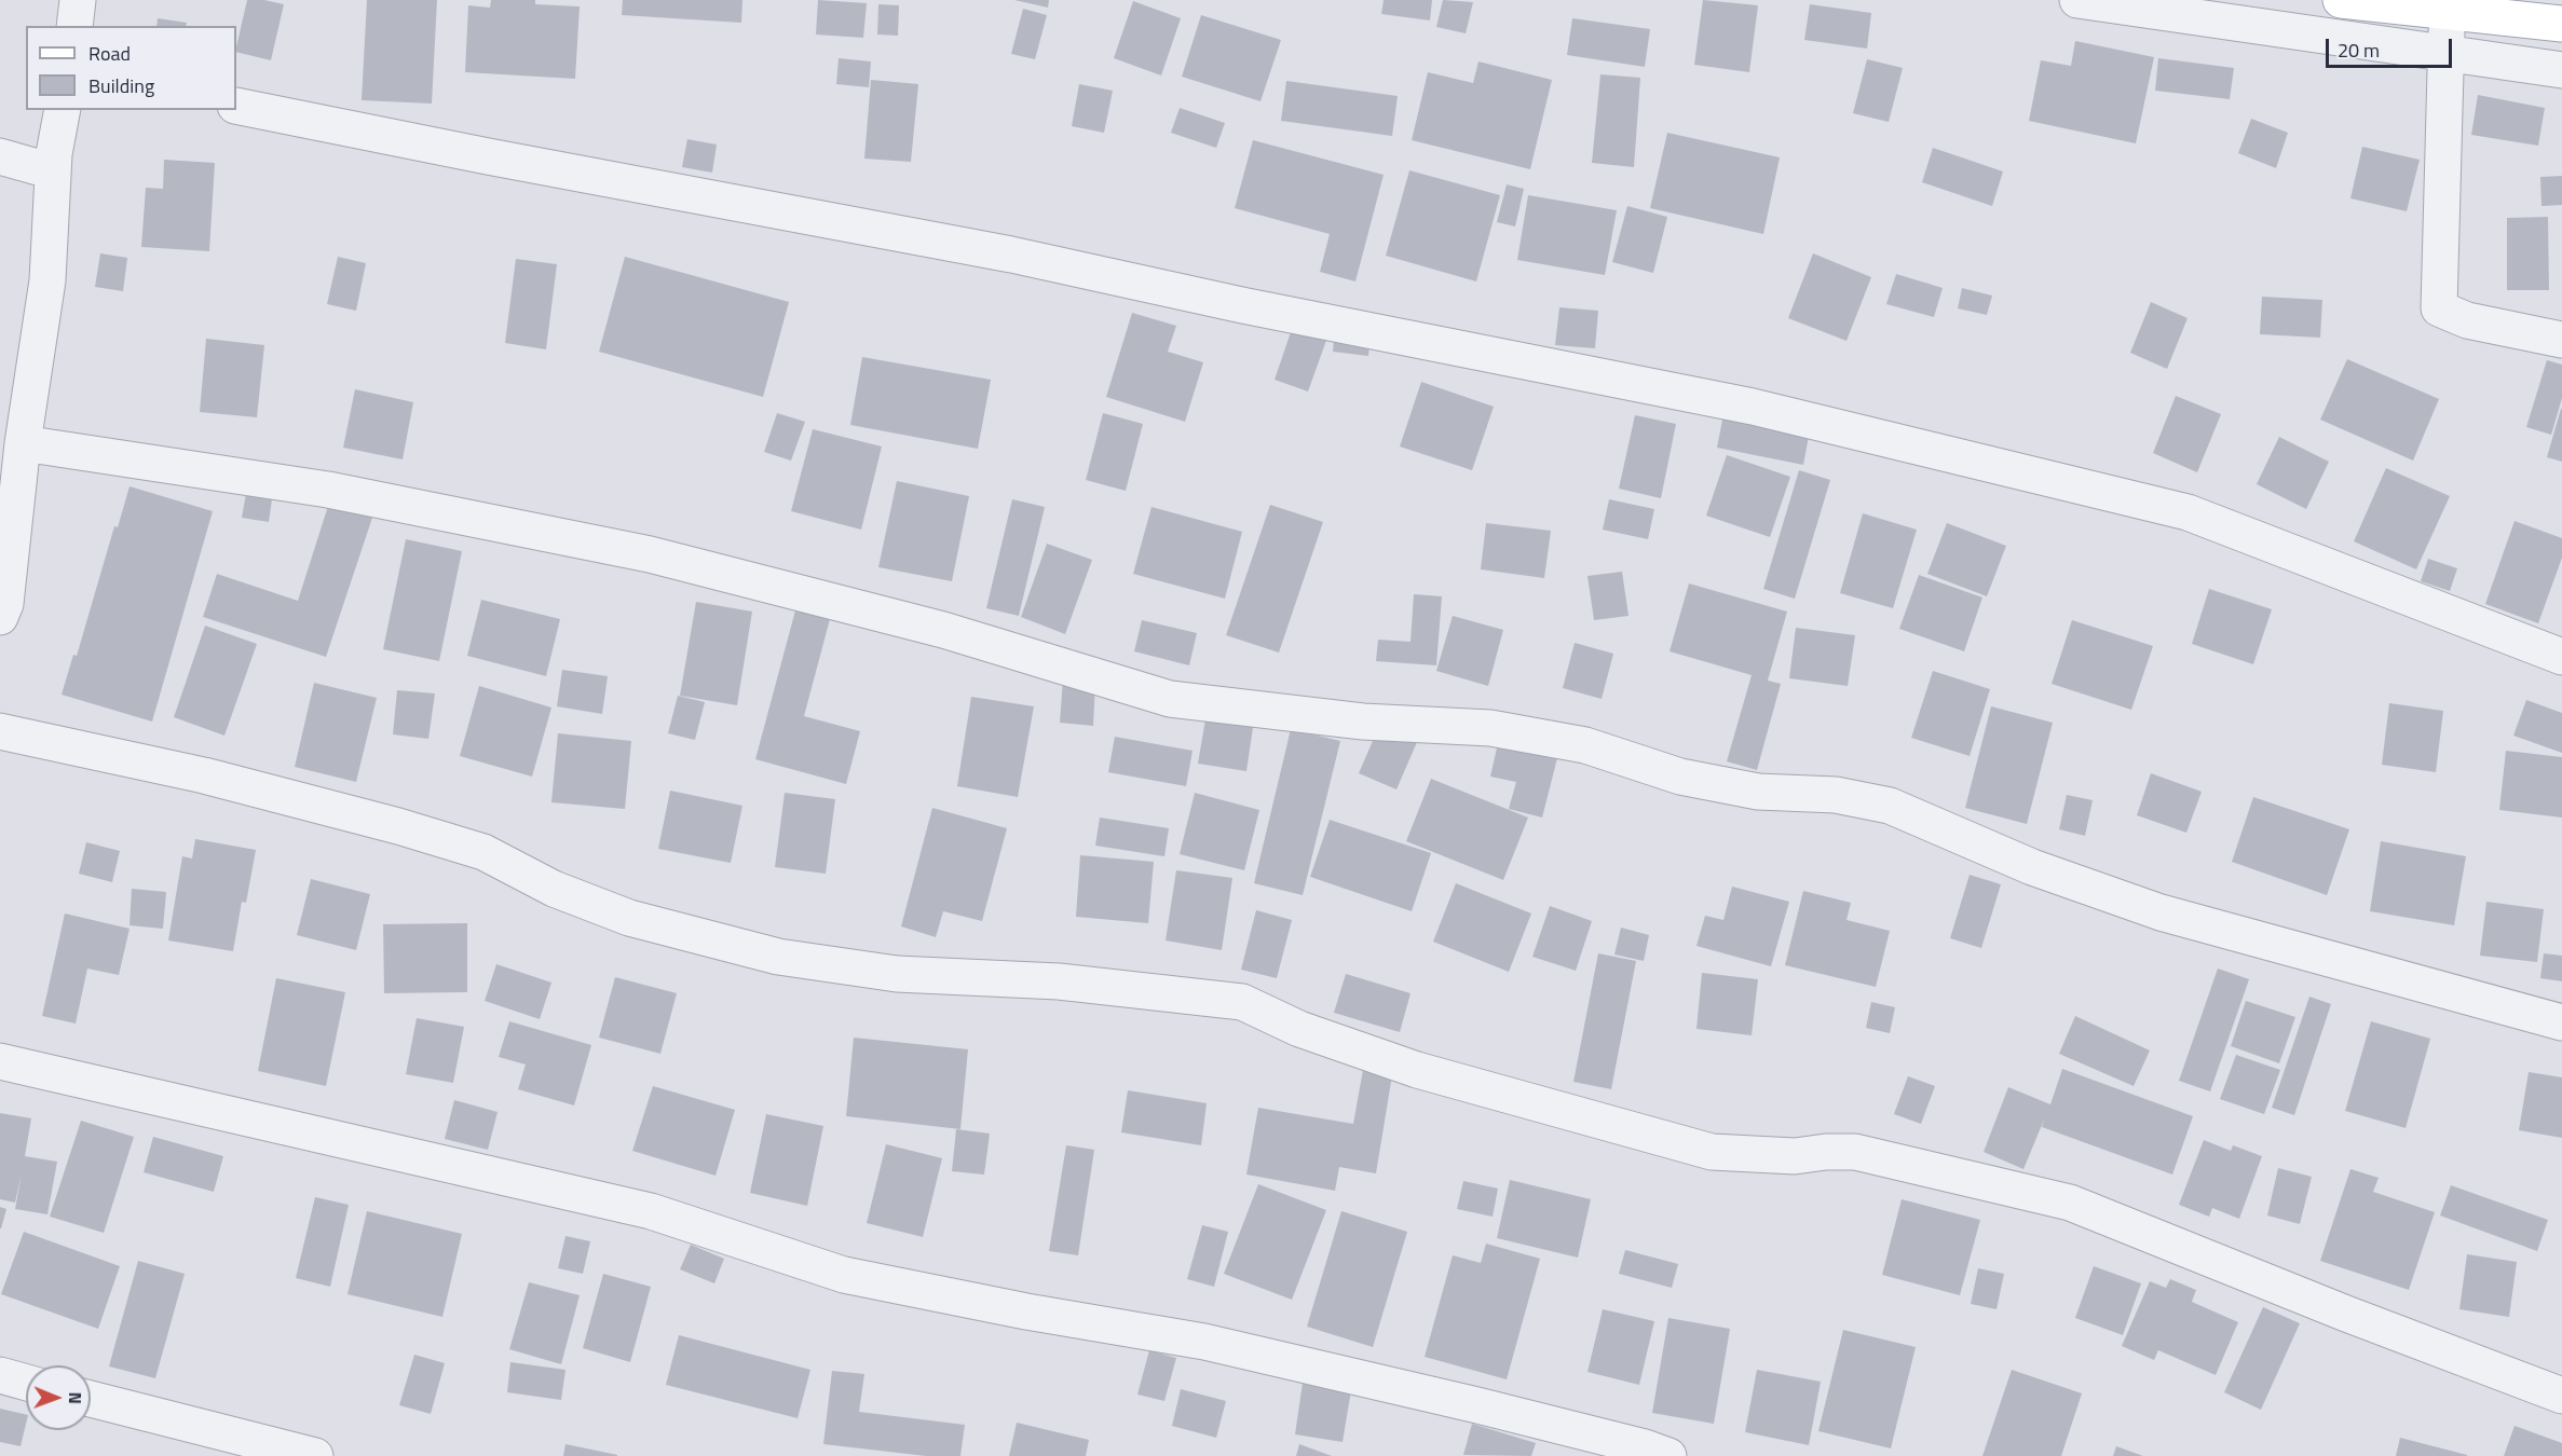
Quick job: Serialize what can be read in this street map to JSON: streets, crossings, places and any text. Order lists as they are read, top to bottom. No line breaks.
{"legend":["Road","Building"],"scale_bar":"20 m","north":"right"}
